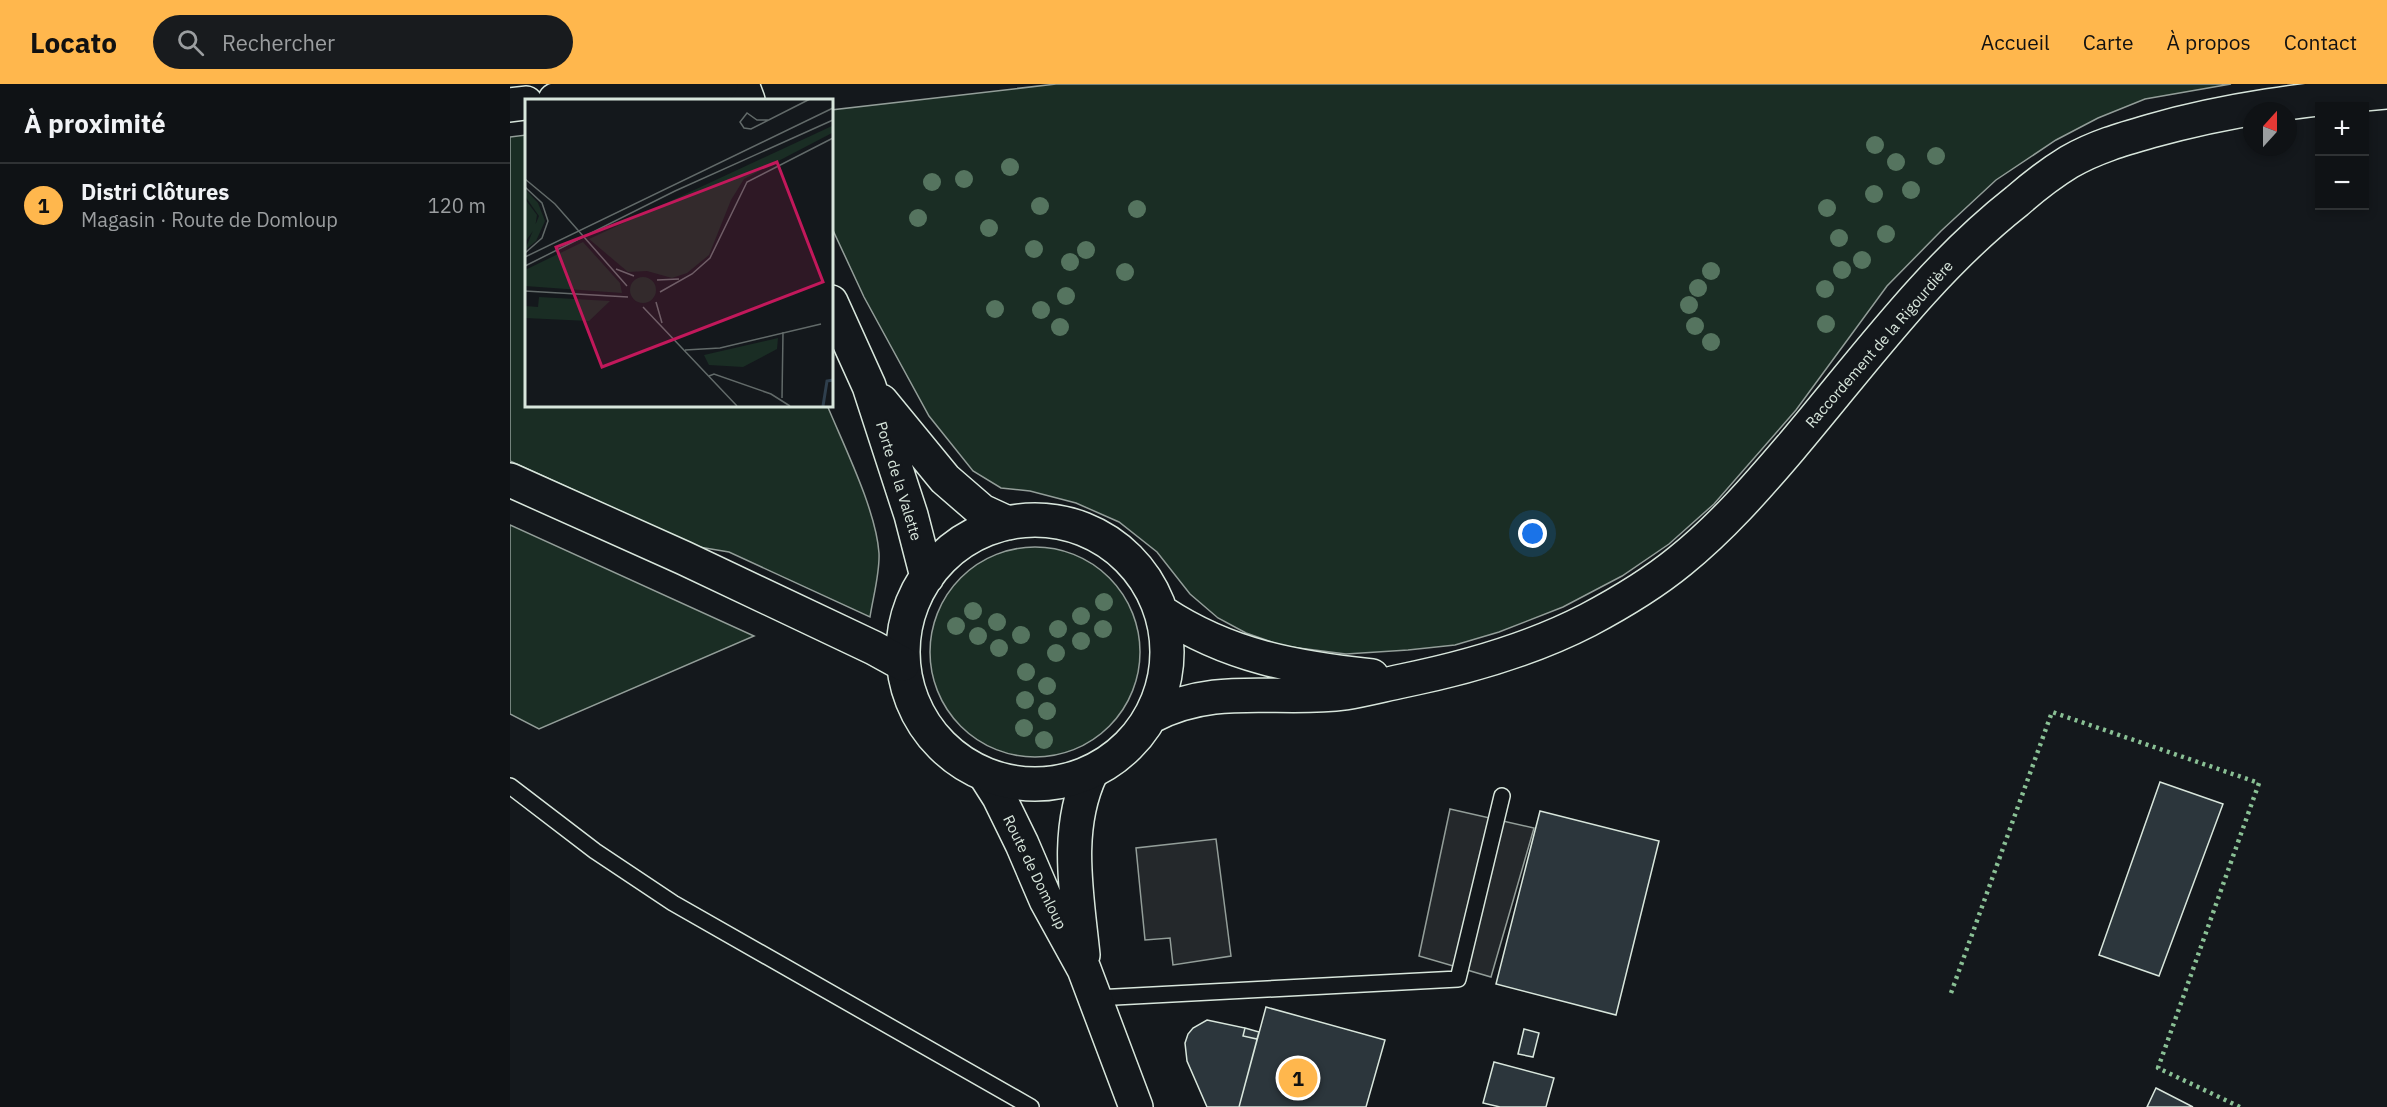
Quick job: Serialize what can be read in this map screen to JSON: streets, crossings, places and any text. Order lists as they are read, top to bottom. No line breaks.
{"streets":{"main road":["Raccordement de la Rigourdière","Porte de la Valette","Route de Domloup"]},"north":"top","page":{"header":"Locato","search":"Rechercher","nav":["Accueil","Carte","À propos","Contact"],"heading":"À proximité","map_buttons":["+","−"],"list":[{"mark":"1","name":"Distri Clôtures","note":"Magasin · Route de Domloup","value":"120 m"}],"pins":"1"}}
